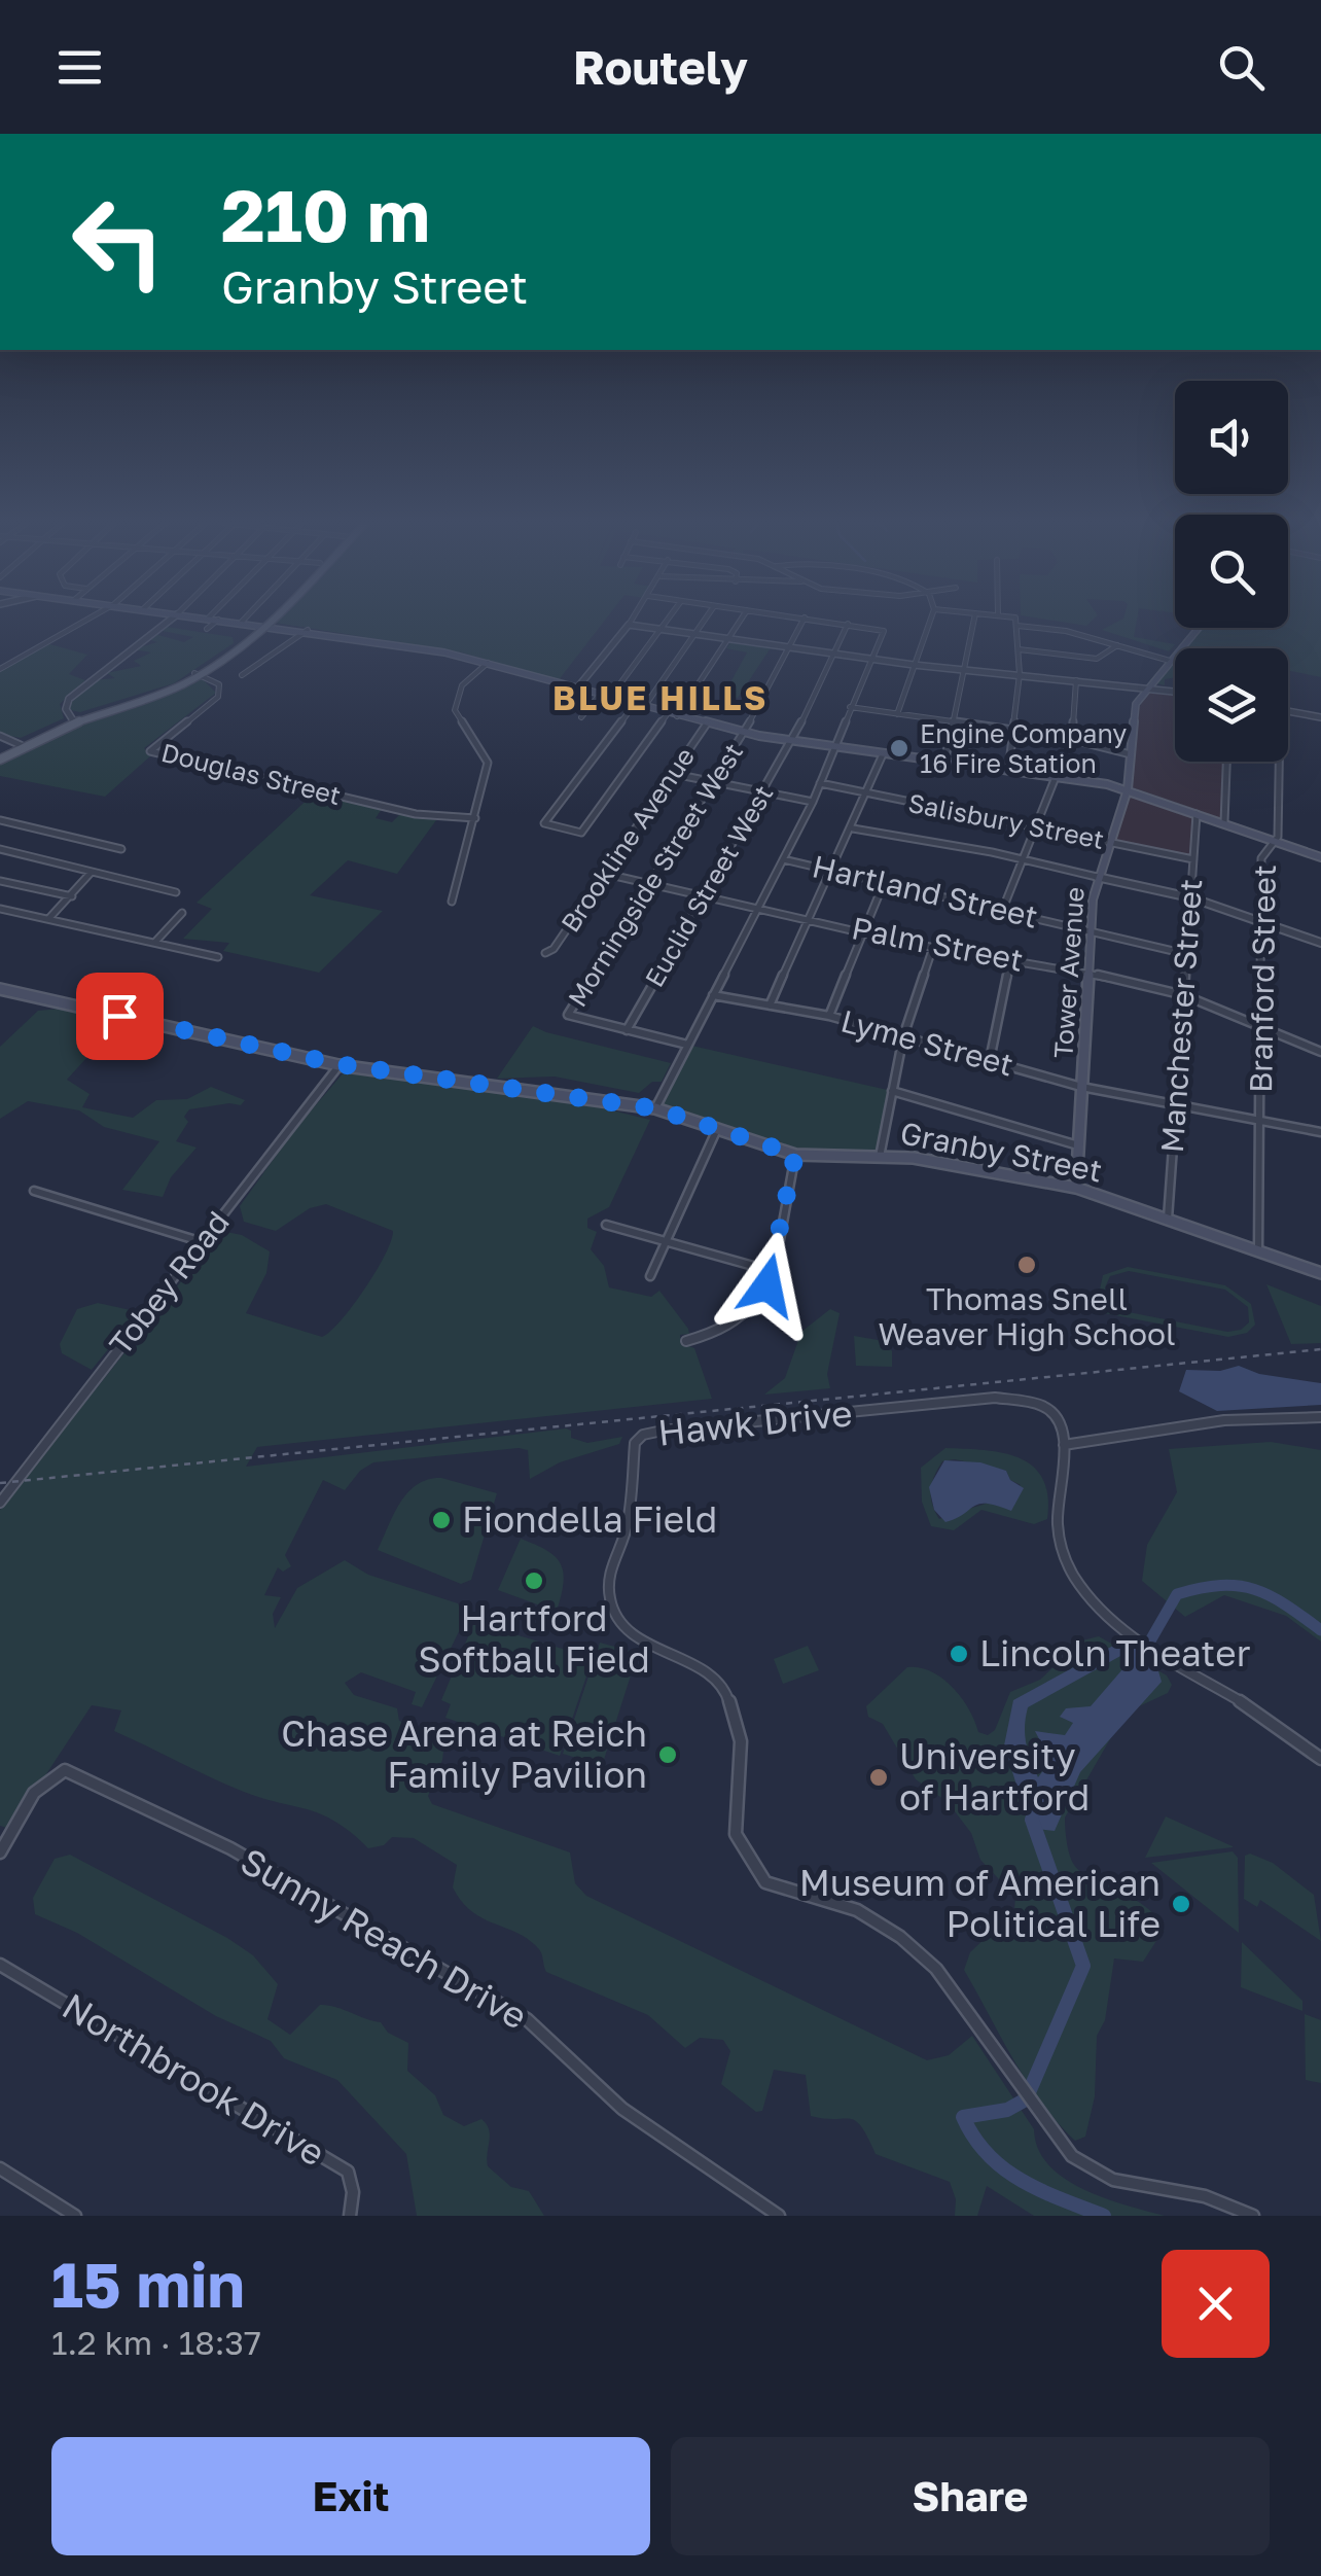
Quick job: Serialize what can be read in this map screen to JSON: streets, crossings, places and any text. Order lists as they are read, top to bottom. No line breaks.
{"streets":{"main road":["Tower Avenue","Granby Street"],"street":["Douglas Street","Salisbury Street","Brookline Avenue","Morningside Street West","Euclid Street West","Hartland Street","Palm Street","Branford Street","Manchester Street","Lyme Street","Tobey Road","Hawk Drive","Sunny Reach Drive","Northbrook Drive"]},"crossings":[["Salisbury Street","Tower Avenue"],["Salisbury Street","Manchester Street"],["Brookline Avenue","Palm Street"],["Morningside Street West","Euclid Street West"],["Morningside Street West","Palm Street"],["Euclid Street West","Palm Street"],["Hartland Street","Tower Avenue"],["Hartland Street","Manchester Street"],["Palm Street","Tower Avenue"],["Palm Street","Branford Street"],["Palm Street","Manchester Street"],["Tower Avenue","Lyme Street"],["Tower Avenue","Granby Street"],["Branford Street","Lyme Street"],["Branford Street","Granby Street"],["Manchester Street","Lyme Street"],["Manchester Street","Granby Street"],["Granby Street","Tobey Road"]],"districts":["BLUE HILLS"],"places":["Engine Company 16 Fire Station","Thomas Snell Weaver High School","Fiondella Field","Hartford Softball Field","Lincoln Theater","Chase Arena at Reich Family Pavilion","University of Hartford","Museum of American Political Life"],"page":{"header":"Routely","turn":["210 m","Granby Street"],"heading":["15 min","1.2 km · 18:37"],"buttons":["Exit","Share"]}}
